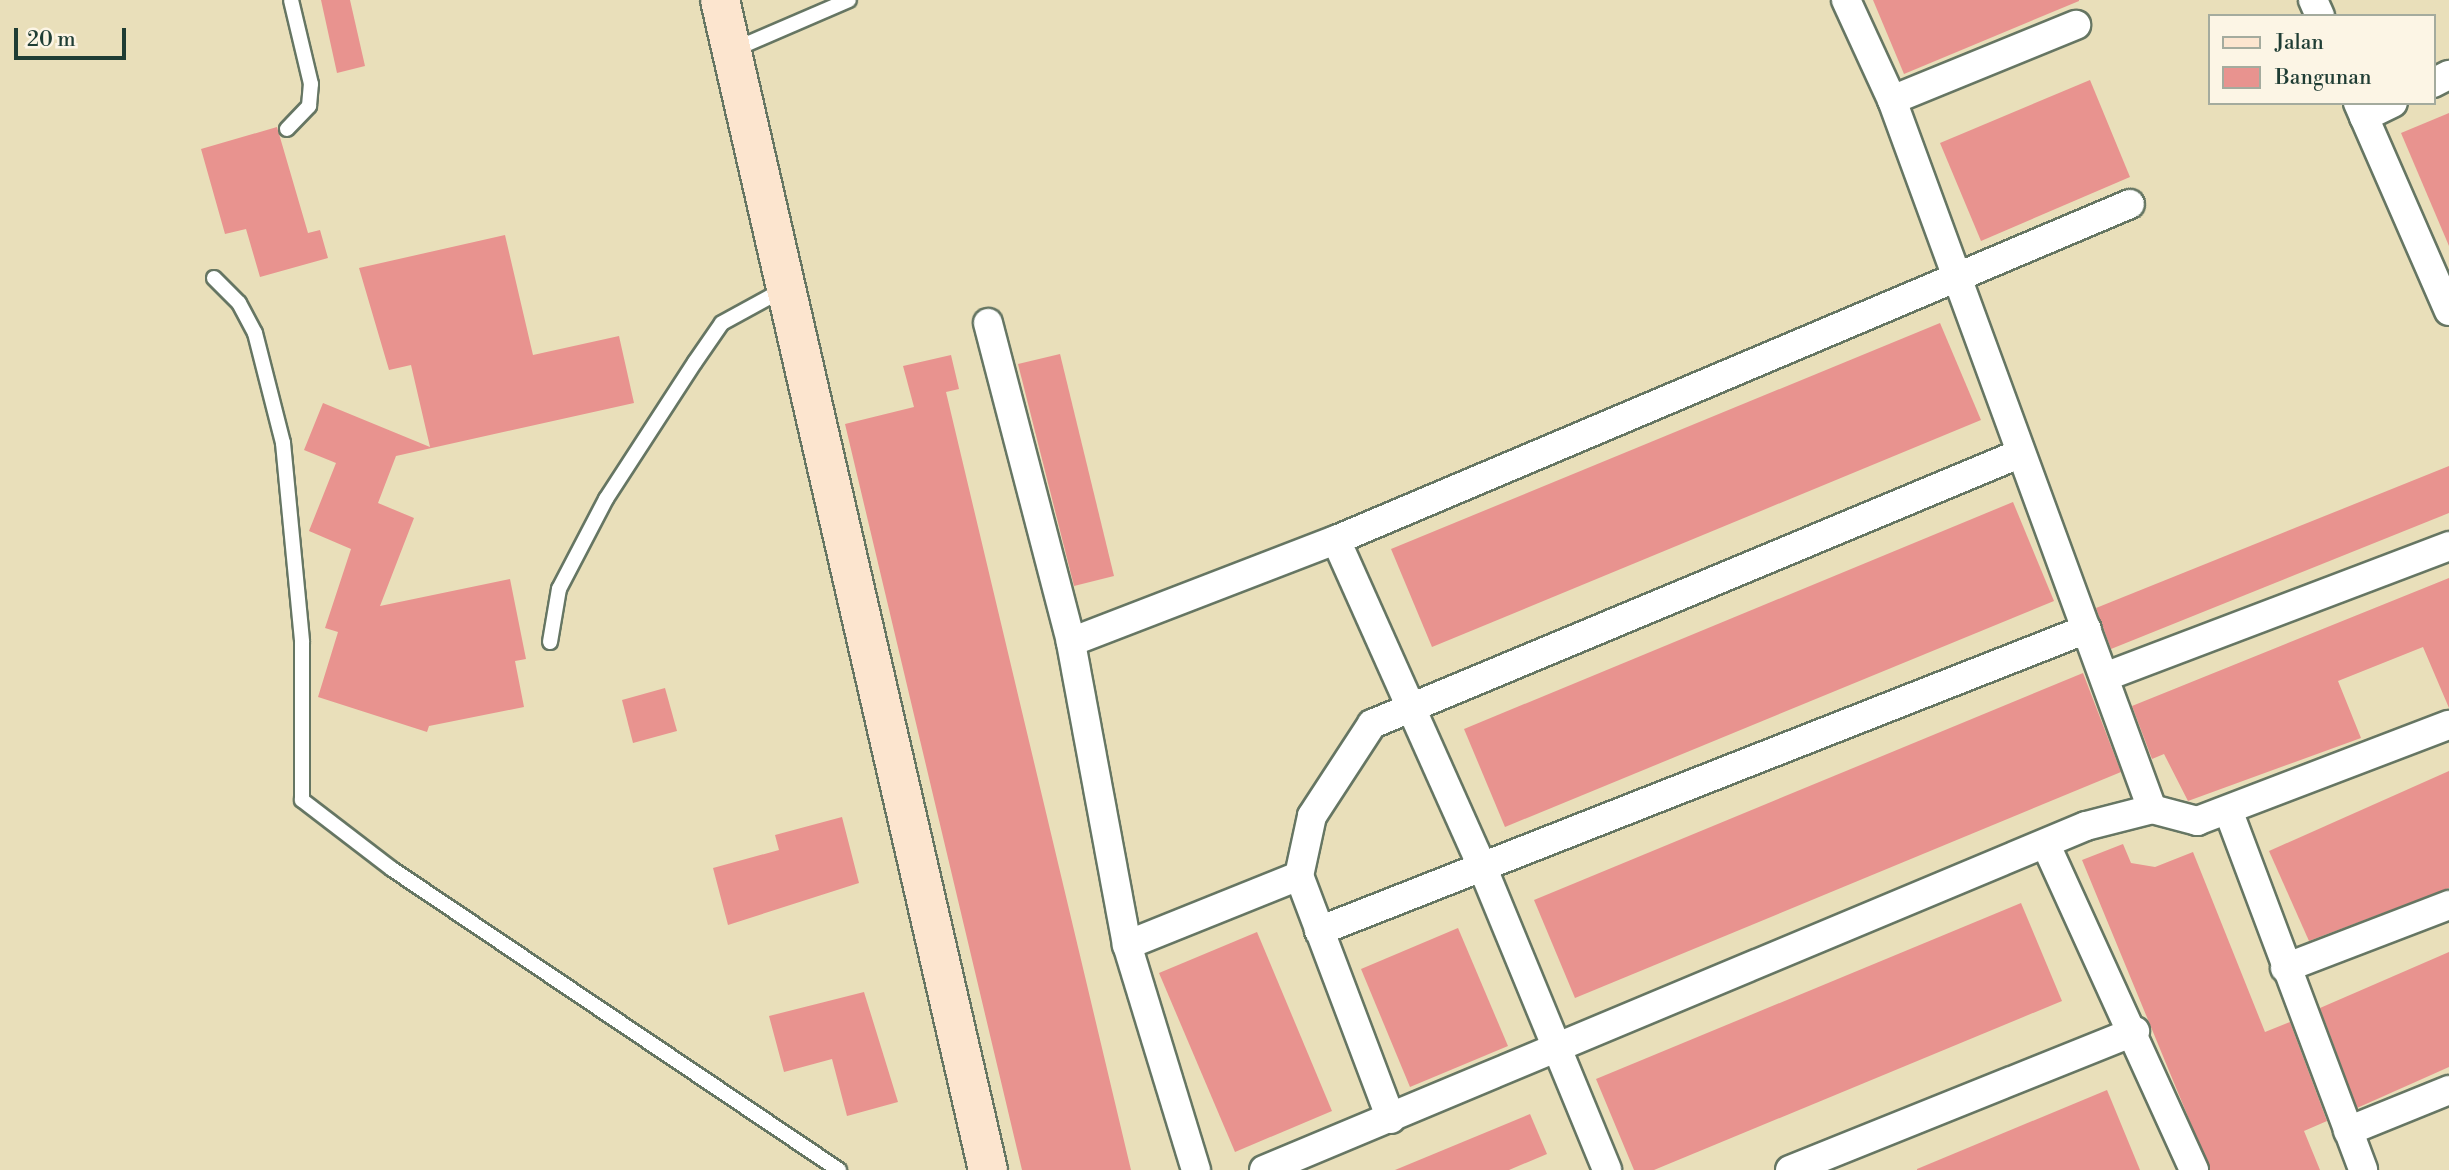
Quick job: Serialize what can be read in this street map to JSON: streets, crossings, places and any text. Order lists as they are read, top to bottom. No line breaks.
{"legend":["Jalan","Bangunan"],"scale_bar":"20 m"}
